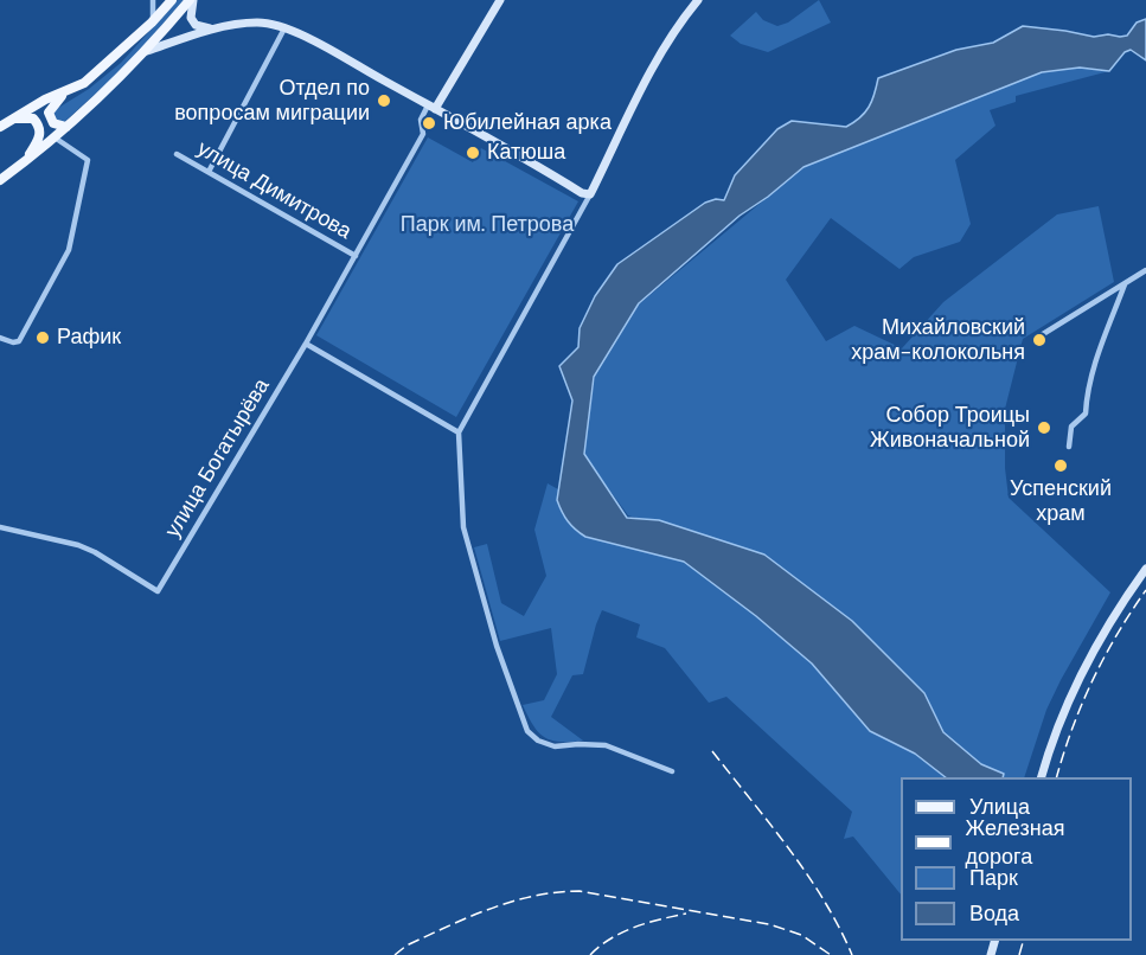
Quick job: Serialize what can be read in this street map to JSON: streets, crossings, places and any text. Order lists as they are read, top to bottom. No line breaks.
{"streets":{"street":["улица Димитрова","улица Богатырёва"]},"crossings":[["улица Димитрова","улица Богатырёва"]],"parks":["Парк им. Петрова"],"places":["Отдел по вопросам миграции","Юбилейная арка","Катюша","Рафик","Михайловский храм-колокольня","Собор Троицы Живоначальной","Успенский храм"],"legend":["Улица","Железная дорога","Парк","Вода"]}
